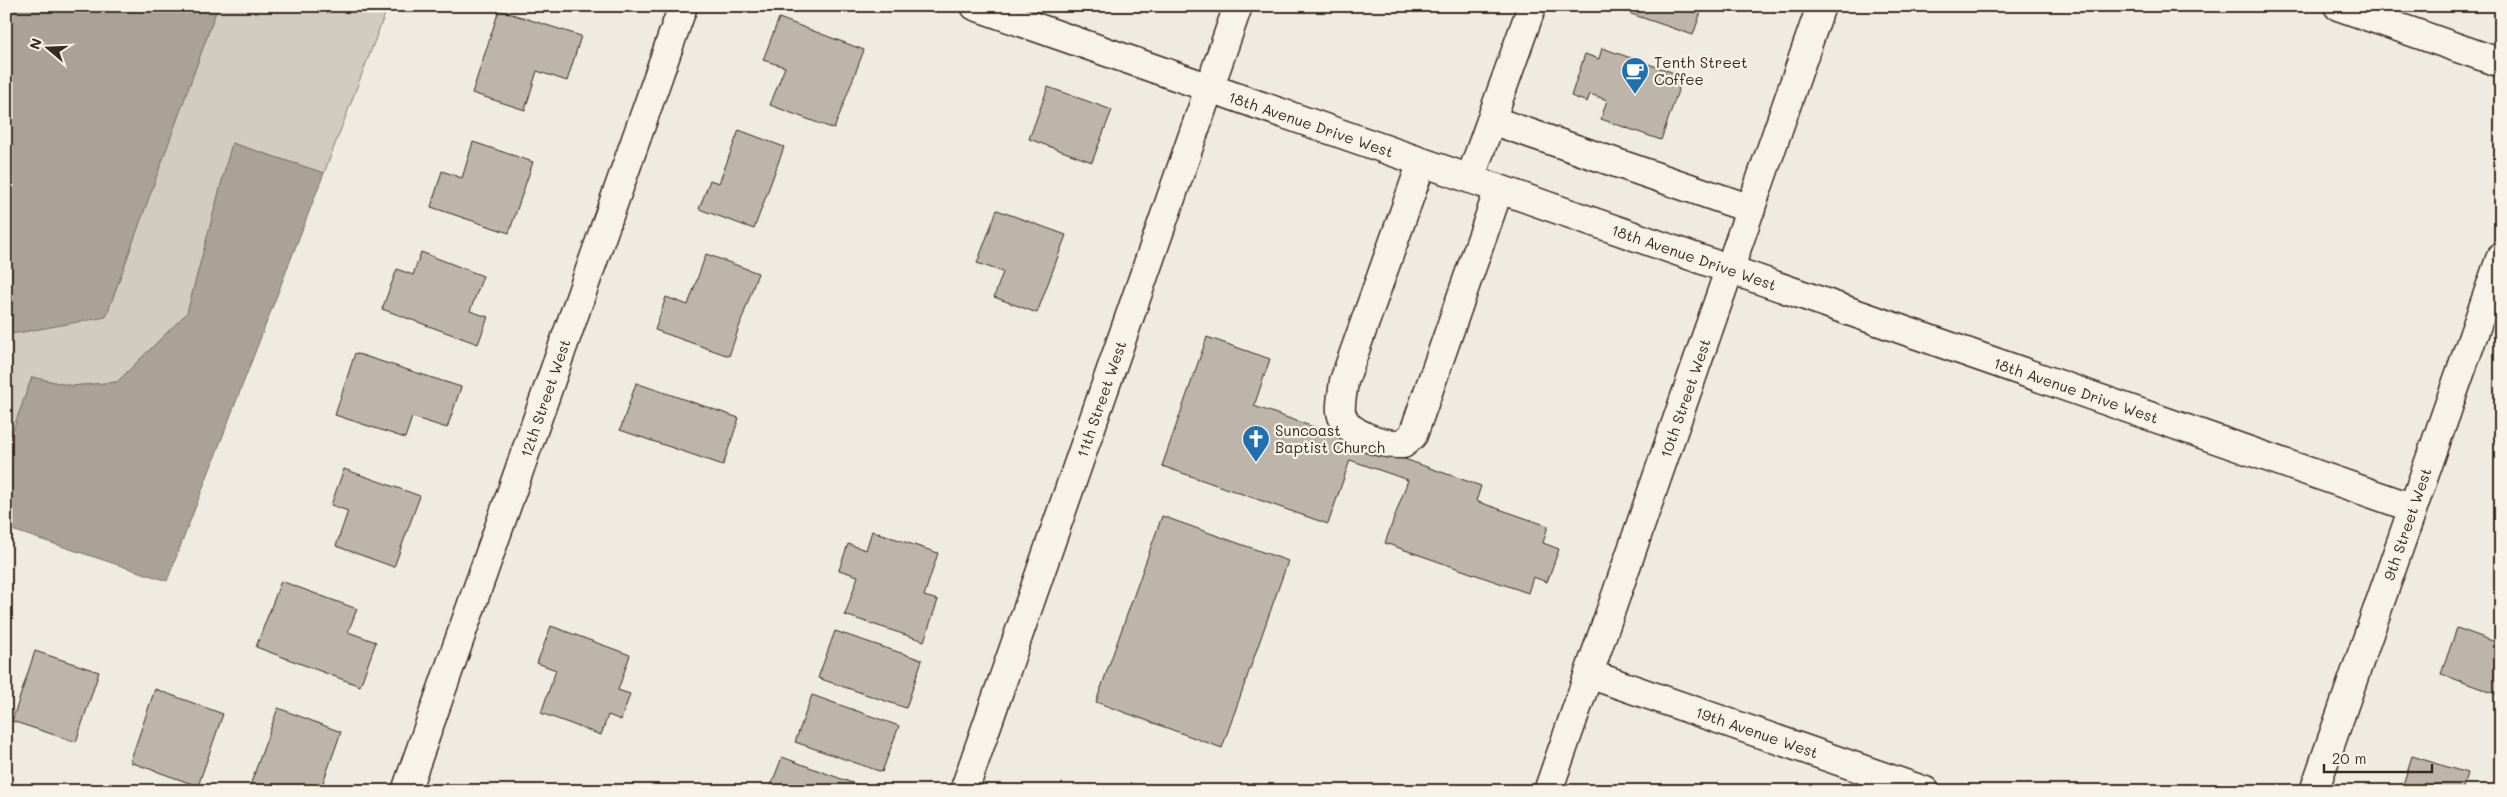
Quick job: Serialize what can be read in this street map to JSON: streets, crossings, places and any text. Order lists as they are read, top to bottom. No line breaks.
{"streets":{"street":["18th Avenue Drive West","12th Street West","10th Street West","11th Street West","9th Street West","19th Avenue West"]},"crossings":[["18th Avenue Drive West","10th Street West"],["18th Avenue Drive West","11th Street West"],["18th Avenue Drive West","9th Street West"],["10th Street West","19th Avenue West"]],"places":{"cafe":["Tenth Street Coffee"],"church":["Suncoast Baptist Church"]},"scale_bar":"20 m","north":"left"}
